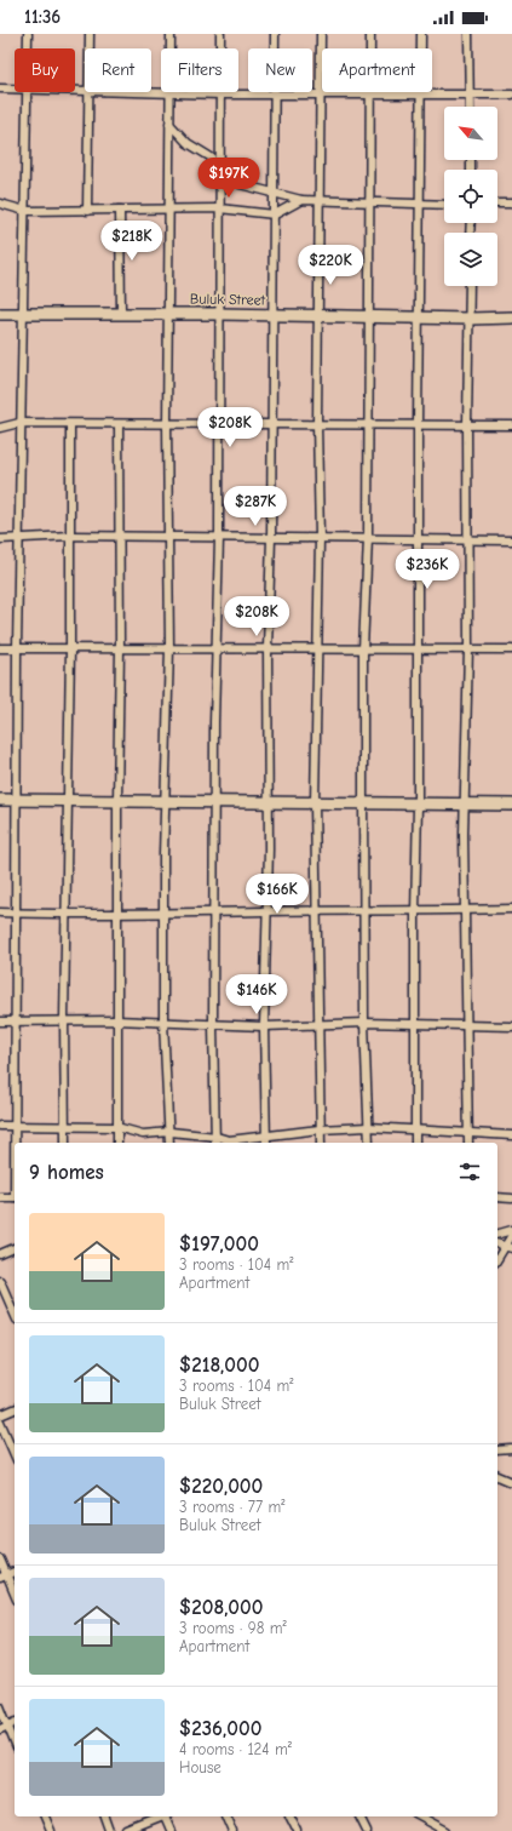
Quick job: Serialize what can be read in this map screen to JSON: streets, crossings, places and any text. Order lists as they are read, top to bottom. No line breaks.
{"streets":{"street":["Buluk Street"]},"north":"top left","page":{"status":"11:36","chip":["Buy","Rent","Filters","New","Apartment"],"price":["$197K","$218K","$220K","$208K","$287K","$236K","$208K","$166K","$146K"],"heading":"9 homes","list":[{"name":"$197,000","note":"3 rooms · 104 m² · Apartment"},{"name":"$218,000","note":"3 rooms · 104 m² · Buluk Street"},{"name":"$220,000","note":"3 rooms · 77 m² · Buluk Street"},{"name":"$208,000","note":"3 rooms · 98 m² · Apartment"},{"name":"$236,000","note":"4 rooms · 124 m² · House"}]}}
